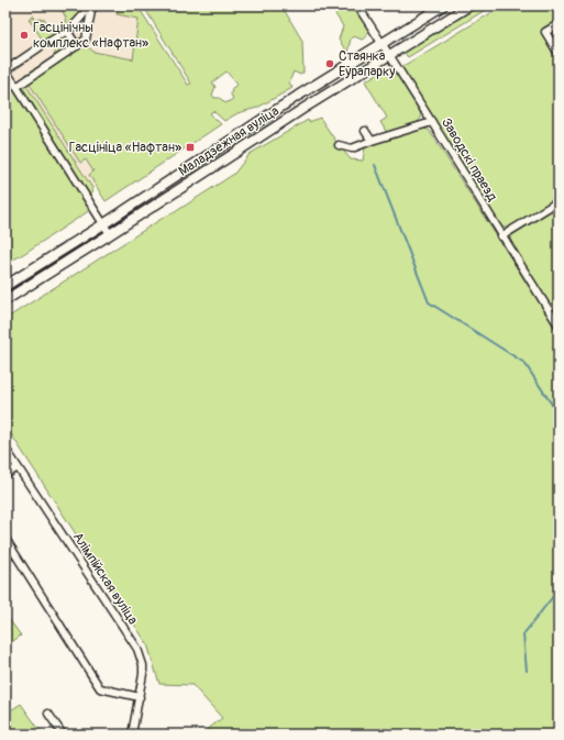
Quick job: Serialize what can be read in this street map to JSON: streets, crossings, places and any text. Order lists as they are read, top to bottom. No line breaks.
{"streets":{"main road":["Маладзёжная вуліца"],"street":["Заводскі праезд","Алімпійская вуліца"]},"crossings":[["Маладзёжная вуліца","Заводскі праезд"]],"places":{"other":["Гасцінічны комплекс «Нафтан»","Стаянка Еўрапарку"],"transit":["Гасцініца «Нафтан»"]}}
